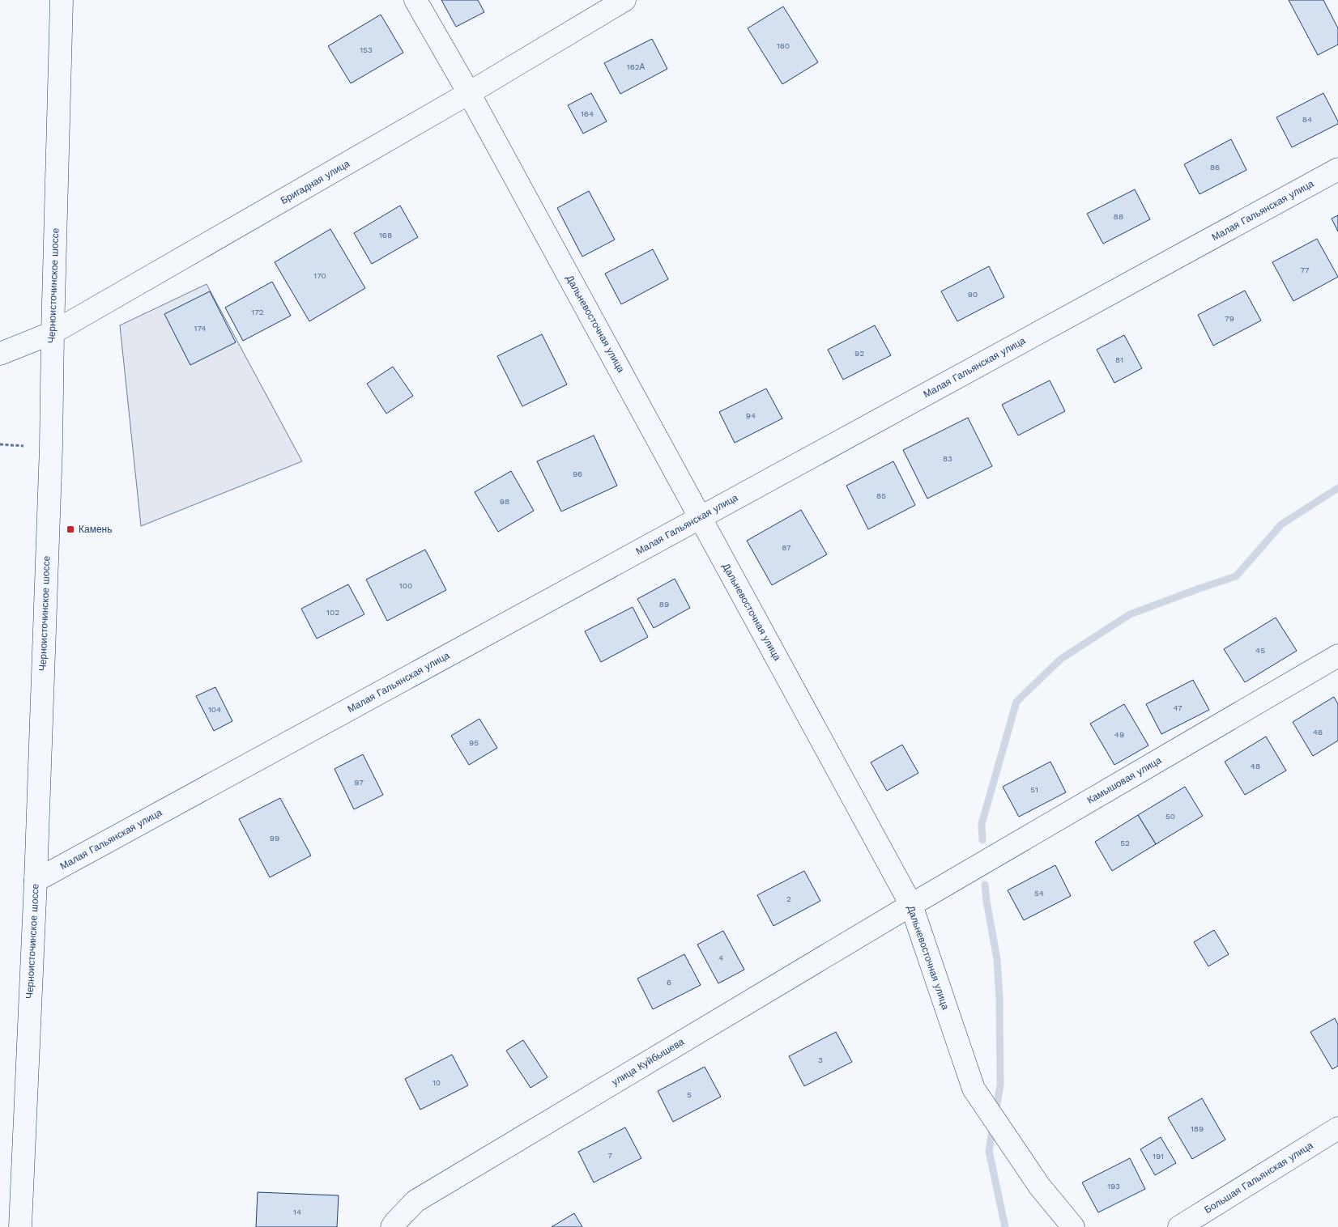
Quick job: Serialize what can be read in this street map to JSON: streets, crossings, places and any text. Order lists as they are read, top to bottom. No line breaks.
{"streets":{"street":["Бригадная улица","Малая Гальянская улица","Черноисточинское шоссе","Дальневосточная улица","Камышовая улица","улица Куйбышева","Большая Гальянская улица"]},"crossings":[["Бригадная улица","Черноисточинское шоссе"],["Бригадная улица","Дальневосточная улица"],["Малая Гальянская улица","Черноисточинское шоссе"],["Малая Гальянская улица","Дальневосточная улица"],["Дальневосточная улица","Камышовая улица"],["Дальневосточная улица","улица Куйбышева"],["Камышовая улица","улица Куйбышева"]],"places":{"transit":["Камень"]},"house_numbers":["160","153","162А","164","84","86","88","168","77","170","90","172","79","174","92","81","94","83","96","85","98","87","100","89","102","45","47","104","46","49","95","48","97","51","50","99","52","54","2","4","6","3","10","5","189","7","191","193","14"]}
